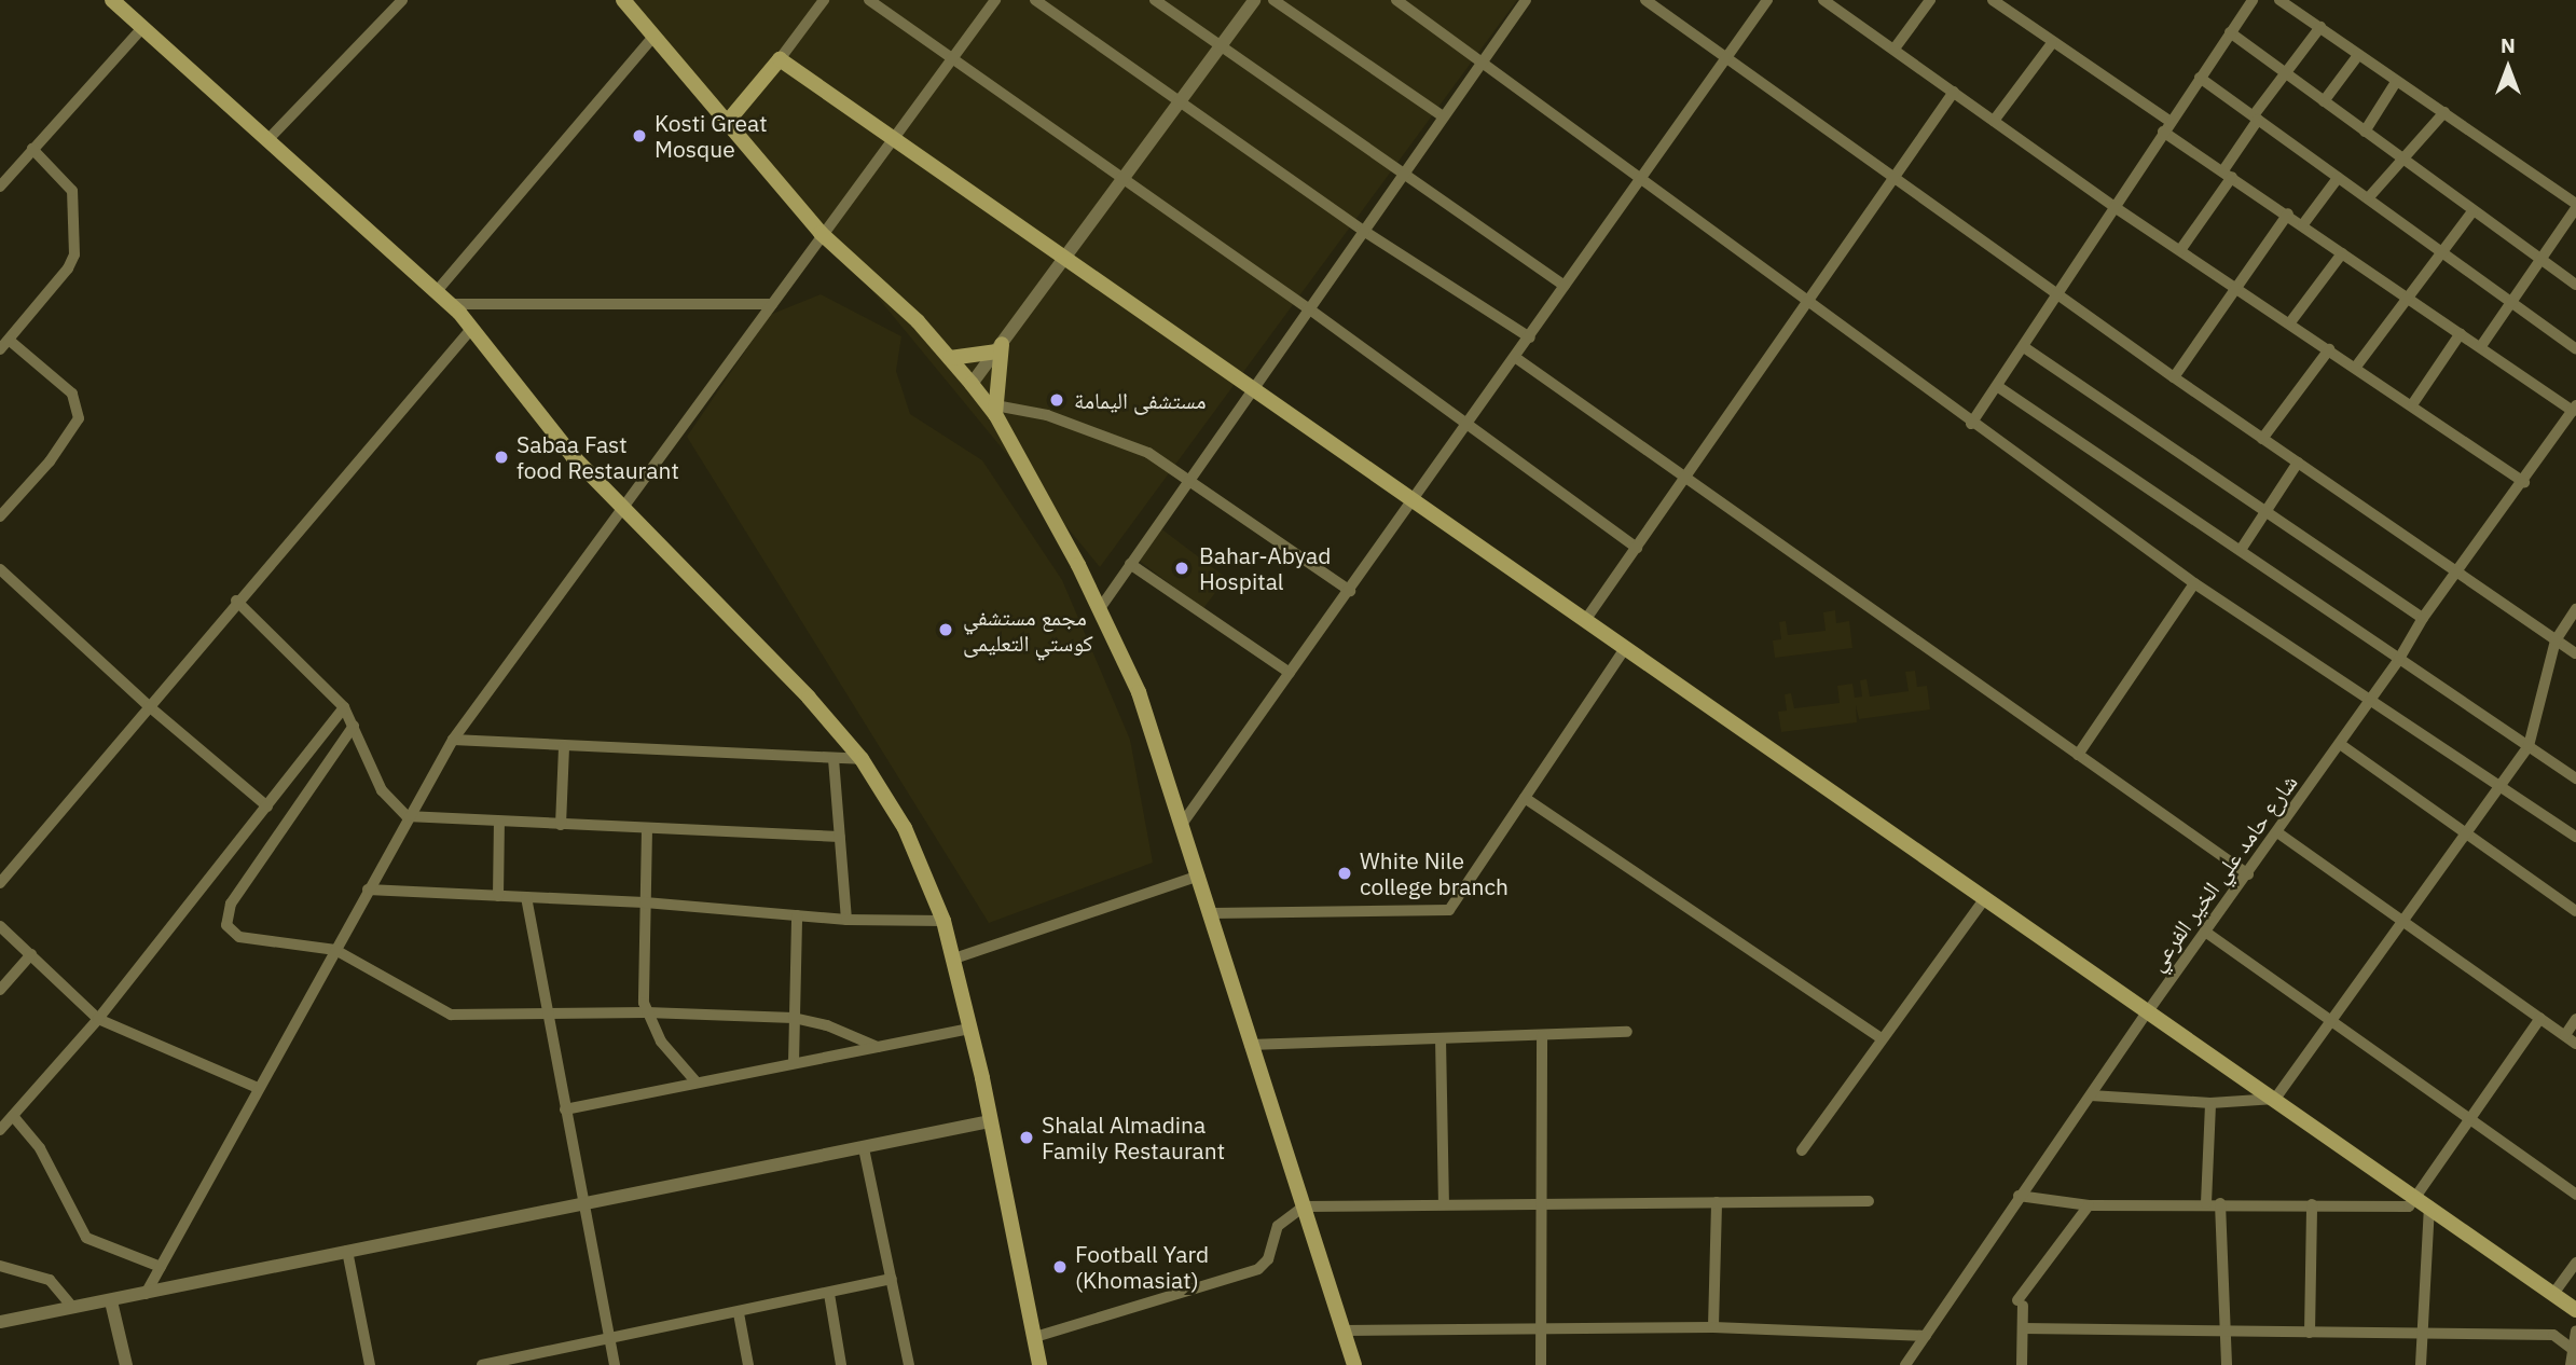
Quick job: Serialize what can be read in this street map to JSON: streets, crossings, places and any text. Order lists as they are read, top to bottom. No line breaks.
{"streets":{"street":["شارع حامد علي الخير الفرعي"]},"places":["Kosti Great Mosque","مستشفى اليمامة","Sabaa Fast food Restaurant","Bahar-Abyad Hospital","مجمع مستشفي كوستي التعليمى","White Nile college branch","Shalal Almadina Family Restaurant","Football Yard (Khomasiat)"],"north":"top"}
